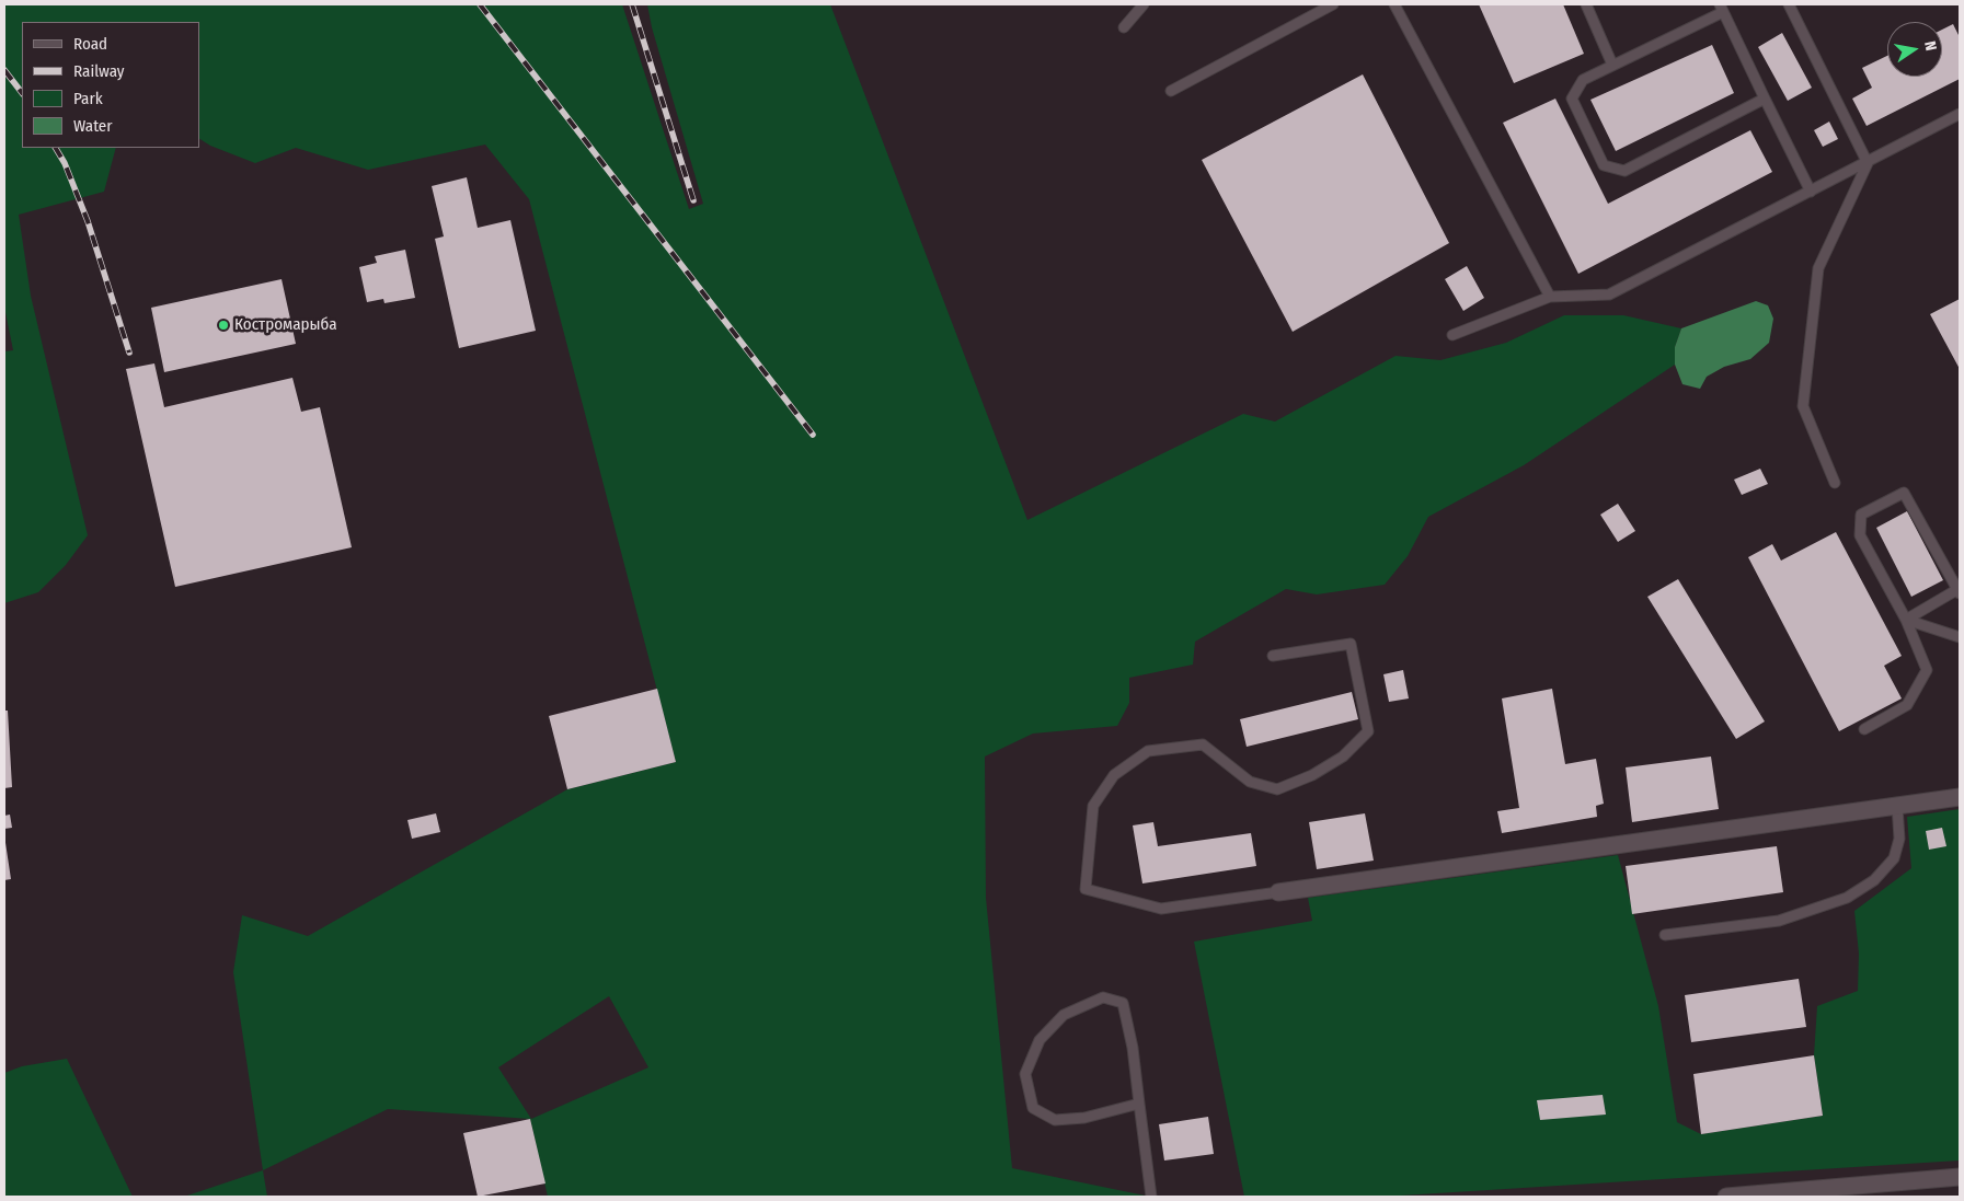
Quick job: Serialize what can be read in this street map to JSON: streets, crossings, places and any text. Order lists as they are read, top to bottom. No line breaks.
{"places":["Костромарыба"],"legend":["Road","Railway","Park","Water"],"north":"right"}
